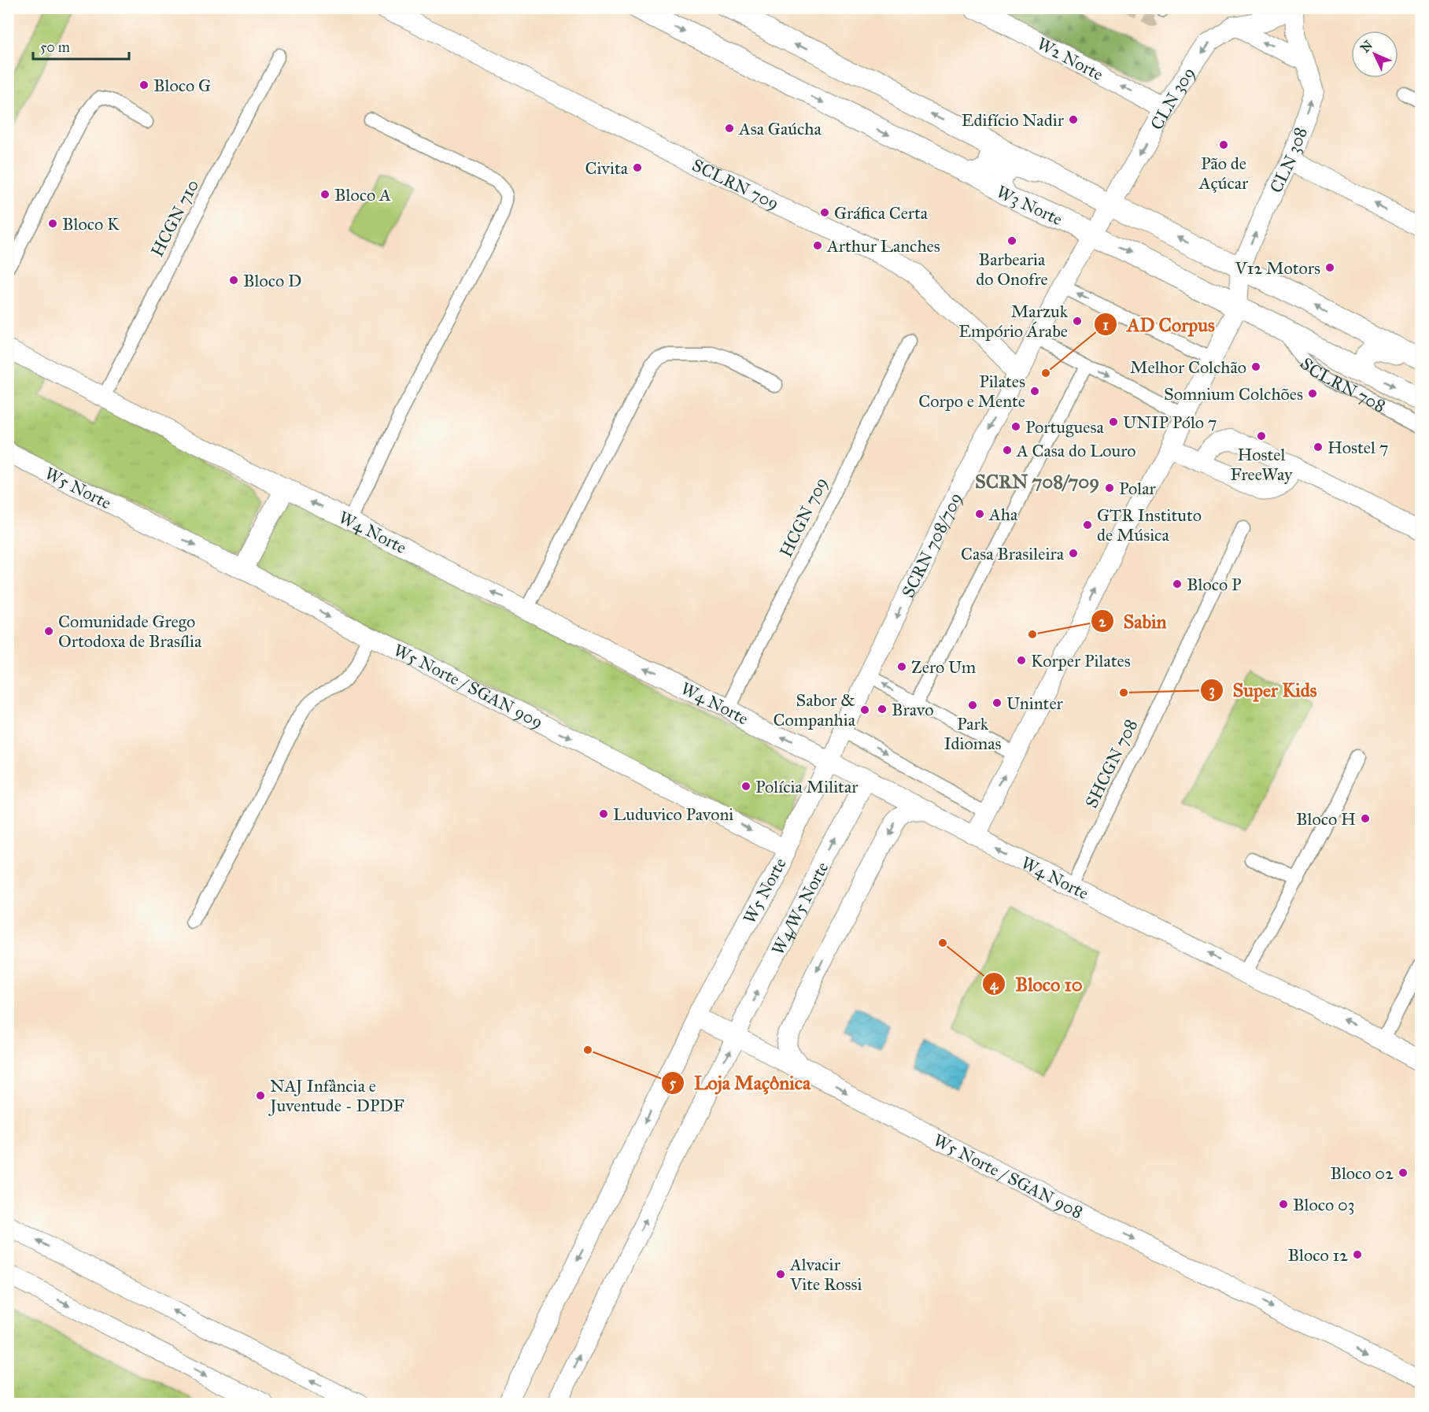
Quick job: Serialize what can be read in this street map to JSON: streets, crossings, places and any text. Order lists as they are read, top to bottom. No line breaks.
{"streets":{"main road":["W2 Norte","CLN 309","CLN 308","SCLRN 709","W3 Norte","W5 Norte","W4 Norte","SCRN 708/709","W5 Norte / SGAN 909","W4/W5 Norte","W5 Norte / SGAN 908"],"street":["HCGN 710","SCLRN 708","HCGN 709","SHCGN 708"]},"crossings":[["W2 Norte","CLN 309"],["CLN 309","W3 Norte"],["CLN 309","SCRN 708/709"],["CLN 308","W3 Norte"],["SCLRN 709","SCRN 708/709"],["W3 Norte","SCLRN 708"],["W3 Norte","SCRN 708/709"],["HCGN 710","W4 Norte"],["W5 Norte","W4 Norte"],["W5 Norte","SCRN 708/709"],["W5 Norte","W5 Norte / SGAN 909"],["W5 Norte","W5 Norte / SGAN 908"],["HCGN 709","W4 Norte"],["W4 Norte","SCRN 708/709"],["W4 Norte","SHCGN 708"],["W4 Norte","W4/W5 Norte"],["W4/W5 Norte","W5 Norte / SGAN 908"]],"one_way":["W2 Norte","CLN 309","CLN 308","W5 Norte","W4 Norte","W5 Norte / SGAN 909","W5 Norte / SGAN 908"],"districts":["SCRN 708/709"],"places":["Bloco G","Edifício Nadir","Asa Gaúcha","Pão de Açúcar","Civita","Bloco A","Gráfica Certa","Bloco K","Barbearia do Onofre","Arthur Lanches","V12 Motors","Bloco D","Marzuk Empório Árabe","Melhor Colchão","AD Corpus","Pilates Corpo e Mente","Somnium Colchões","UNIP Pólo 7","Portuguesa","Hostel FreeWay","Hostel 7","A Casa do Louro","Polar","Aha","GTR Instituto de Música","Casa Brasileira","Bloco P","Comunidade Grego Ortodoxa de Brasília","Sabin","Korper Pilates","Zero Um","Super Kids","Uninter","Park Idiomas","Bravo","Sabor & Companhia","Polícia Militar","Luduvico Pavoni","Bloco H","Bloco 10","Loja Maçônica","NAJ Infância e Juventude - DPDF","Bloco 02","Bloco 03","Bloco 12","Alvacir Vite Rossi"],"scale_bar":"50 m","north":"top left"}
